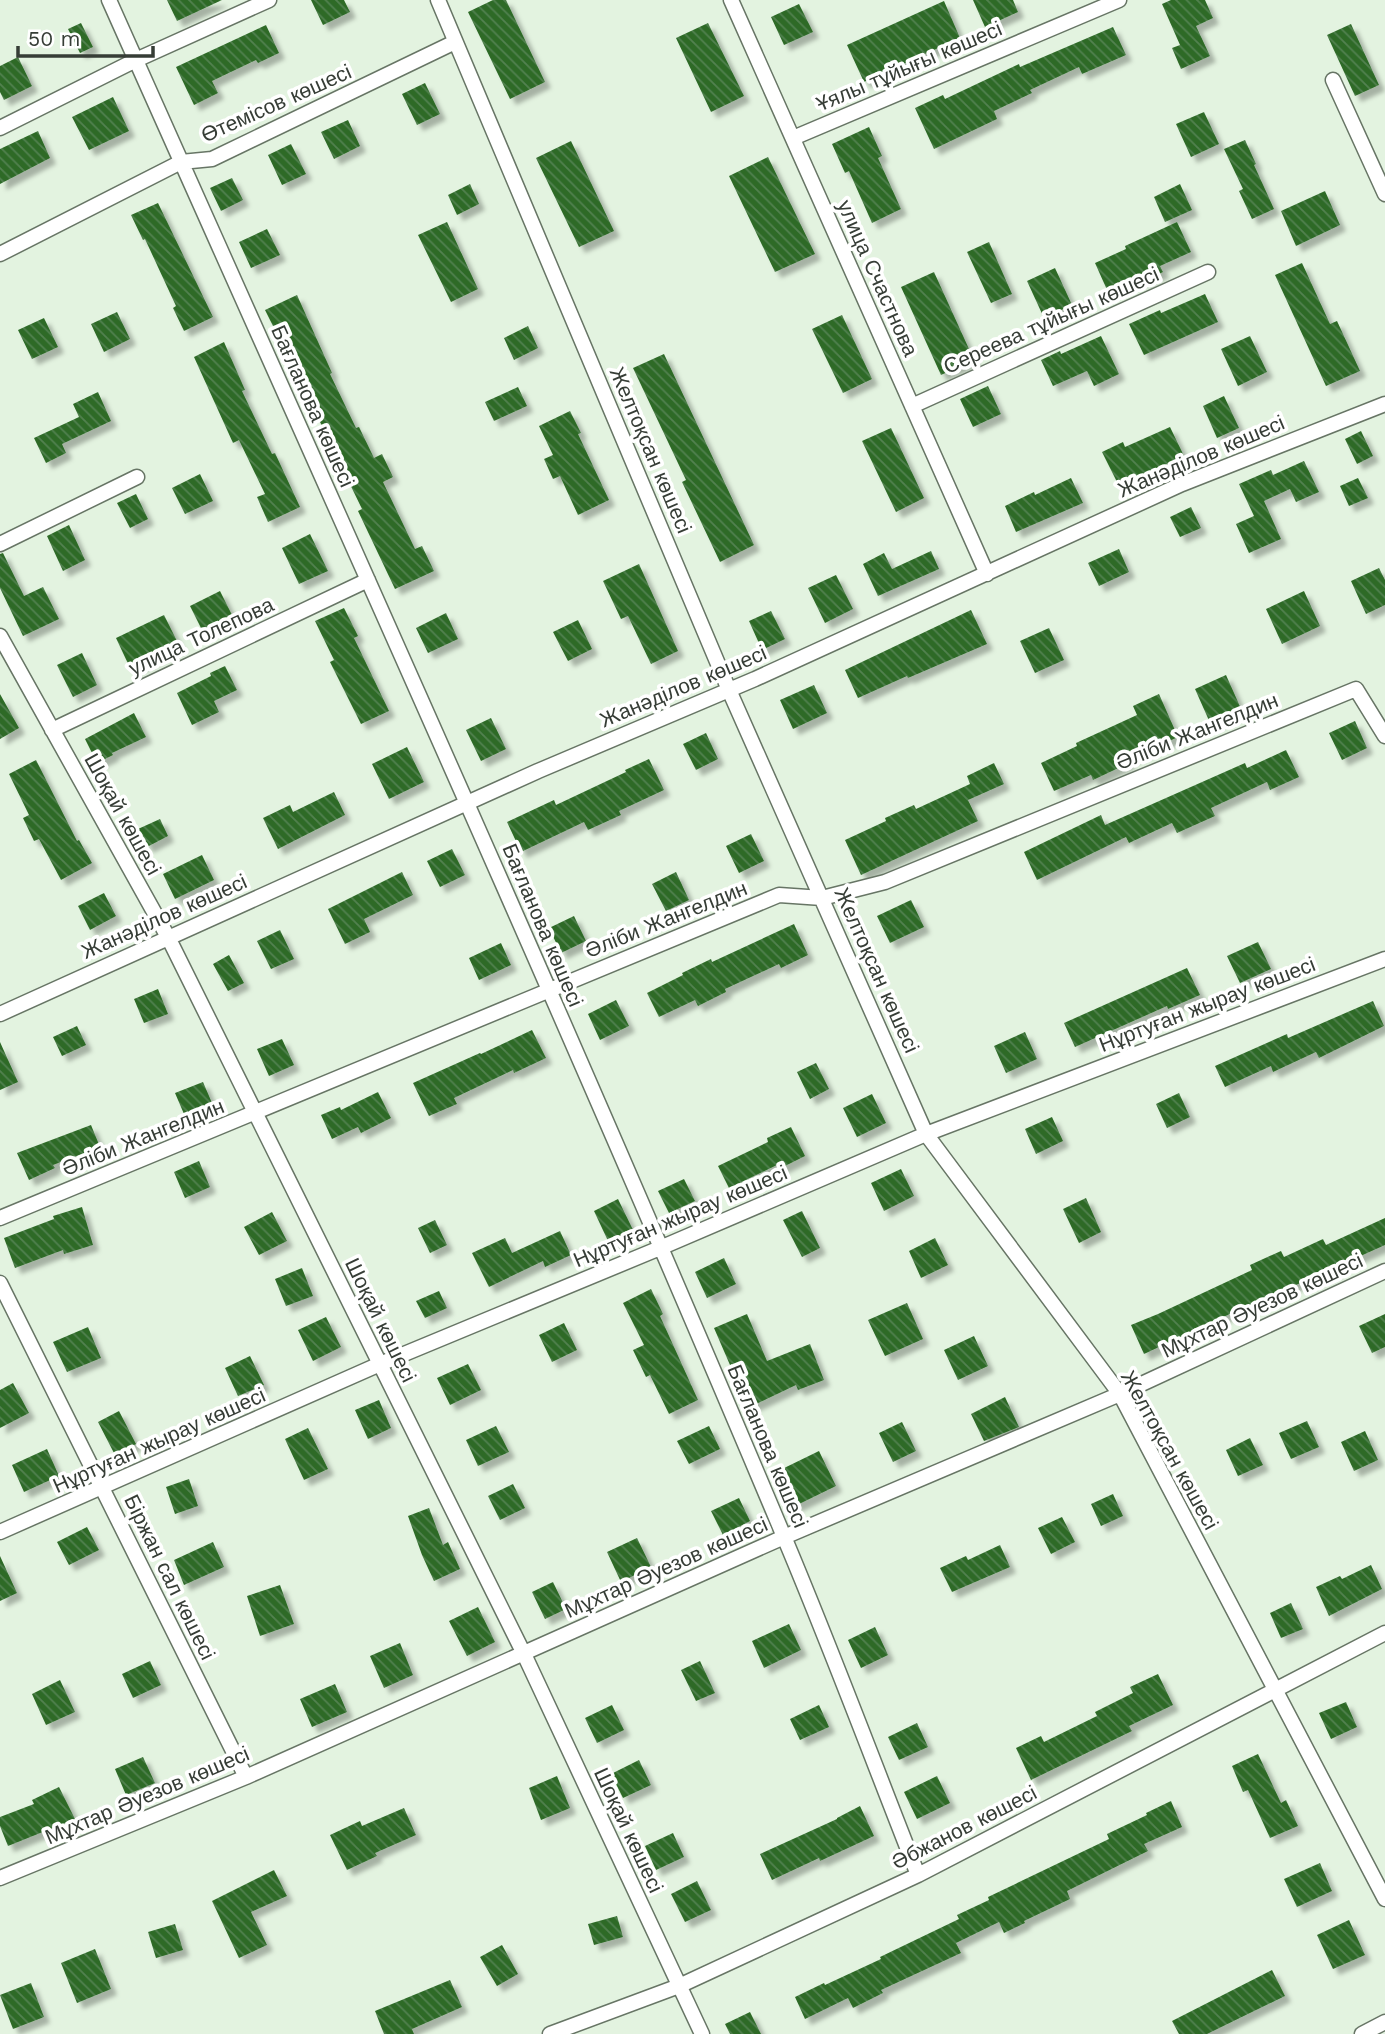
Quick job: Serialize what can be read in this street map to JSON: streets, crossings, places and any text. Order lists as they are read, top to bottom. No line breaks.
{"streets":{"street":["Ұялы тұйығы көшесі","Өтемісов көшесі","улица Счастнова","Сереева тұйығы көшесі","Бағланова көшесі","Желтоқсан көшесі","Жанәділов көшесі","улица Толепова","Әліби Жангелдин","Шоқай көшесі","Нұртуған жырау көшесі","Мұхтар Әуезов көшесі","Біржан сал көшесі","Әбжанов көшесі"]},"crossings":[["Ұялы тұйығы көшесі","улица Счастнова"],["Өтемісов көшесі","Бағланова көшесі"],["Өтемісов көшесі","Желтоқсан көшесі"],["улица Счастнова","Сереева тұйығы көшесі"],["улица Счастнова","Жанәділов көшесі"],["Бағланова көшесі","Жанәділов көшесі"],["Бағланова көшесі","улица Толепова"],["Бағланова көшесі","Әліби Жангелдин"],["Бағланова көшесі","Нұртуған жырау көшесі"],["Бағланова көшесі","Мұхтар Әуезов көшесі"],["Бағланова көшесі","Әбжанов көшесі"],["Желтоқсан көшесі","Жанәділов көшесі"],["Желтоқсан көшесі","Әліби Жангелдин"],["Желтоқсан көшесі","Нұртуған жырау көшесі"],["Желтоқсан көшесі","Мұхтар Әуезов көшесі"],["Желтоқсан көшесі","Әбжанов көшесі"],["Жанәділов көшесі","Шоқай көшесі"],["улица Толепова","Шоқай көшесі"],["Әліби Жангелдин","Шоқай көшесі"],["Шоқай көшесі","Нұртуған жырау көшесі"],["Шоқай көшесі","Мұхтар Әуезов көшесі"],["Шоқай көшесі","Әбжанов көшесі"],["Нұртуған жырау көшесі","Біржан сал көшесі"],["Мұхтар Әуезов көшесі","Біржан сал көшесі"]],"scale_bar":"50 m"}
